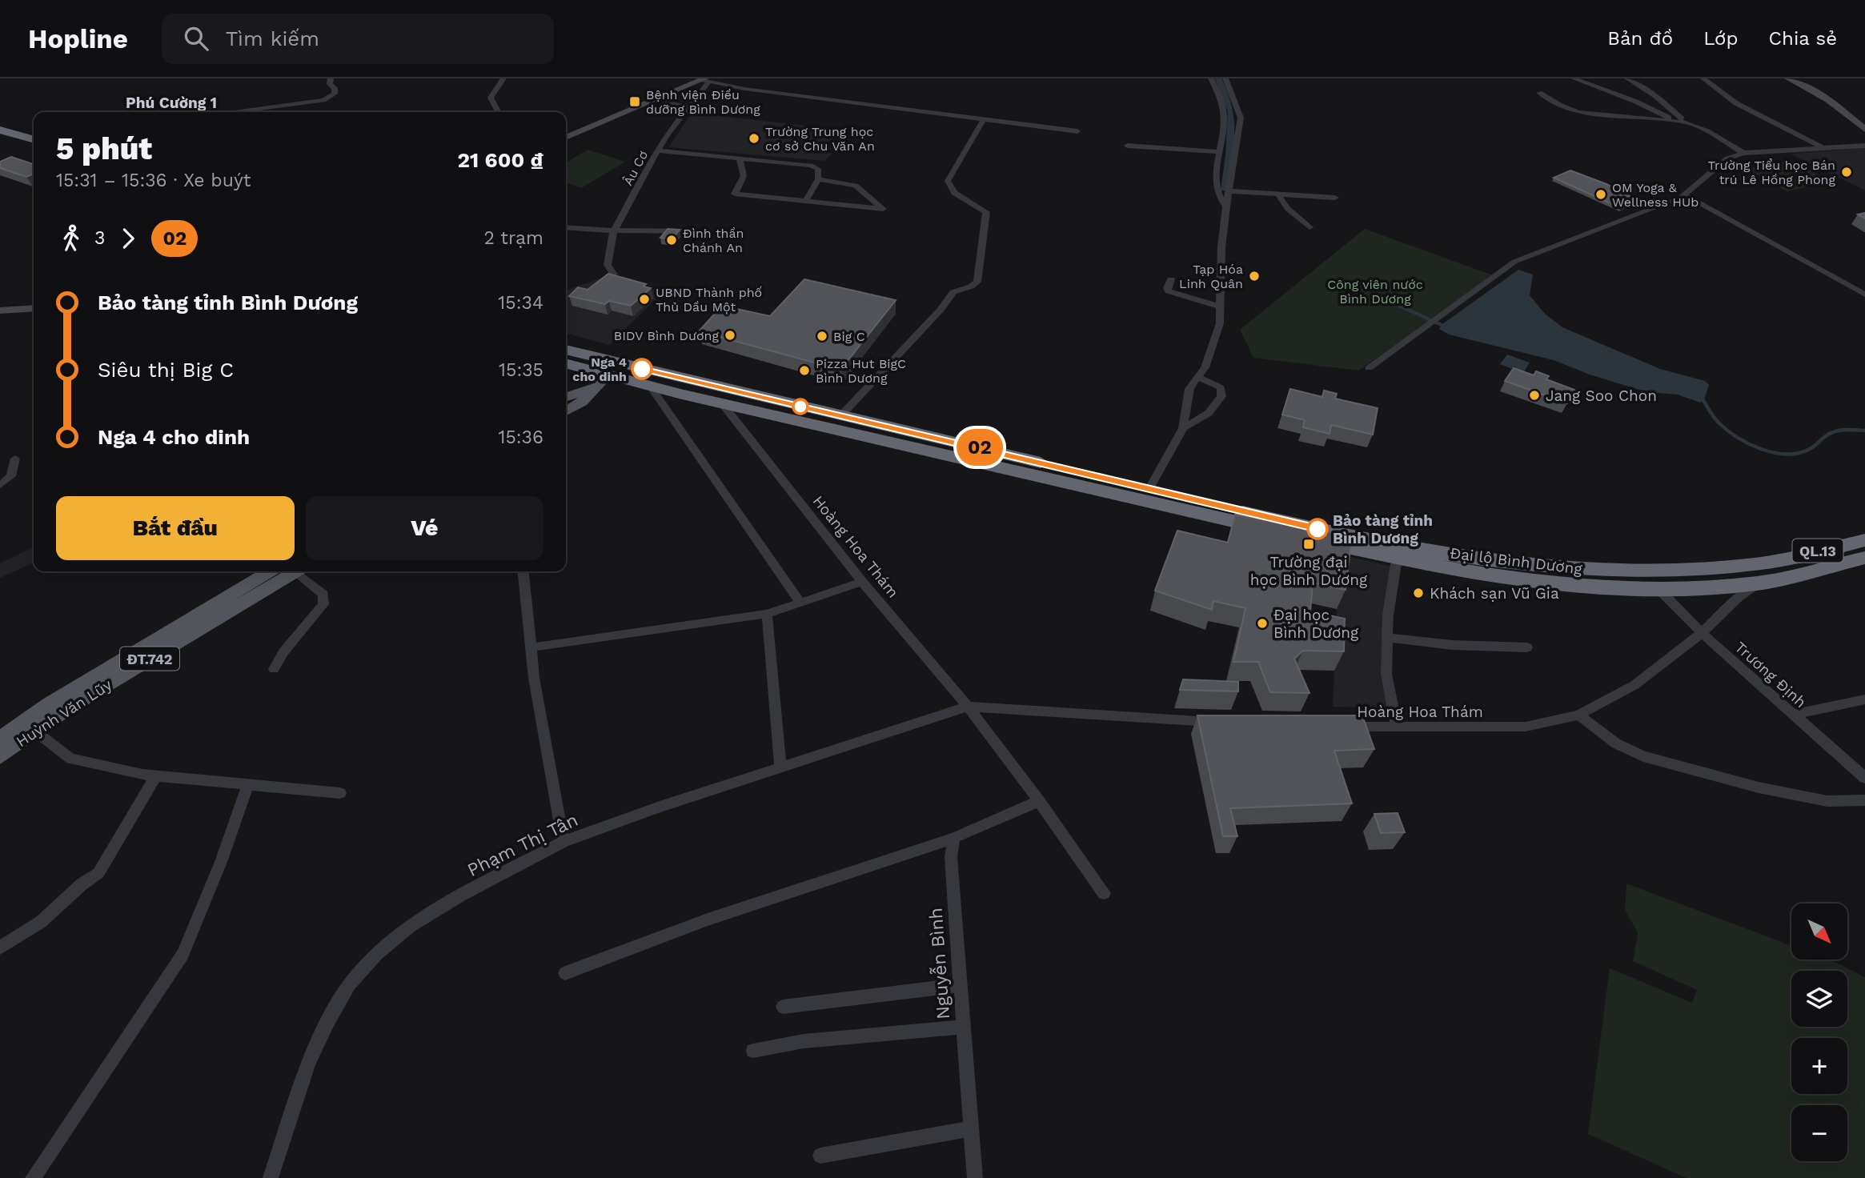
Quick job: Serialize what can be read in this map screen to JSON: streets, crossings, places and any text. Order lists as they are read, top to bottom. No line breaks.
{"streets":{"highway":["QL.13","Đại lộ Bình Dương"],"main road":["ĐT.742","Huỳnh Văn Lũy"],"street":["Âu Cơ","Hoàng Hoa Thám","Trương Định","Phạm Thị Tân","Nguyễn Bình"]},"crossings":[["Hoàng Hoa Thám","Đại lộ Bình Dương"],["Hoàng Hoa Thám","Trương Định"],["Hoàng Hoa Thám","Phạm Thị Tân"],["Đại lộ Bình Dương","Trương Định"]],"districts":["Phú Cường 1"],"parks":["Công viên nước Bình Dương"],"places":{"transit":["Bệnh viện Điều dưỡng Bình Dương","Trường đại học Bình Dương"],"other":["Trường Trung học cơ sở Chu Văn An","Trường Tiểu học Bán trú Lê Hồng Phong","OM Yoga & Wellness HUb","Đình thần Chánh An","Tạp Hóa Linh Quân","UBND Thành phố Thủ Dầu Một","BIDV Bình Dương","Big C","Nga 4 cho dinh","Pizza Hut BigC Bình Dương","Jang Soo Chon","Bảo tàng tỉnh Bình Dương","Khách sạn Vũ Gia","Đại học Bình Dương"]},"lines":["bus line 02"],"north":"bottom right","page":{"header":"Hopline","search":"Tìm kiếm","nav":["Bản đồ","Lớp","Chia sẻ"],"on_map":"02","heading":["5 phút","15:31 – 15:36 · Xe buýt","21 600 ₫"],"legs":["3","02","2 trạm"],"list":[{"name":"Bảo tàng tỉnh Bình Dương","value":"15:34"},{"name":"Siêu thị Big C","value":"15:35"},{"name":"Nga 4 cho dinh","value":"15:36"}],"buttons":["Bắt đầu","Vé"],"map_buttons":["+","−"]}}
